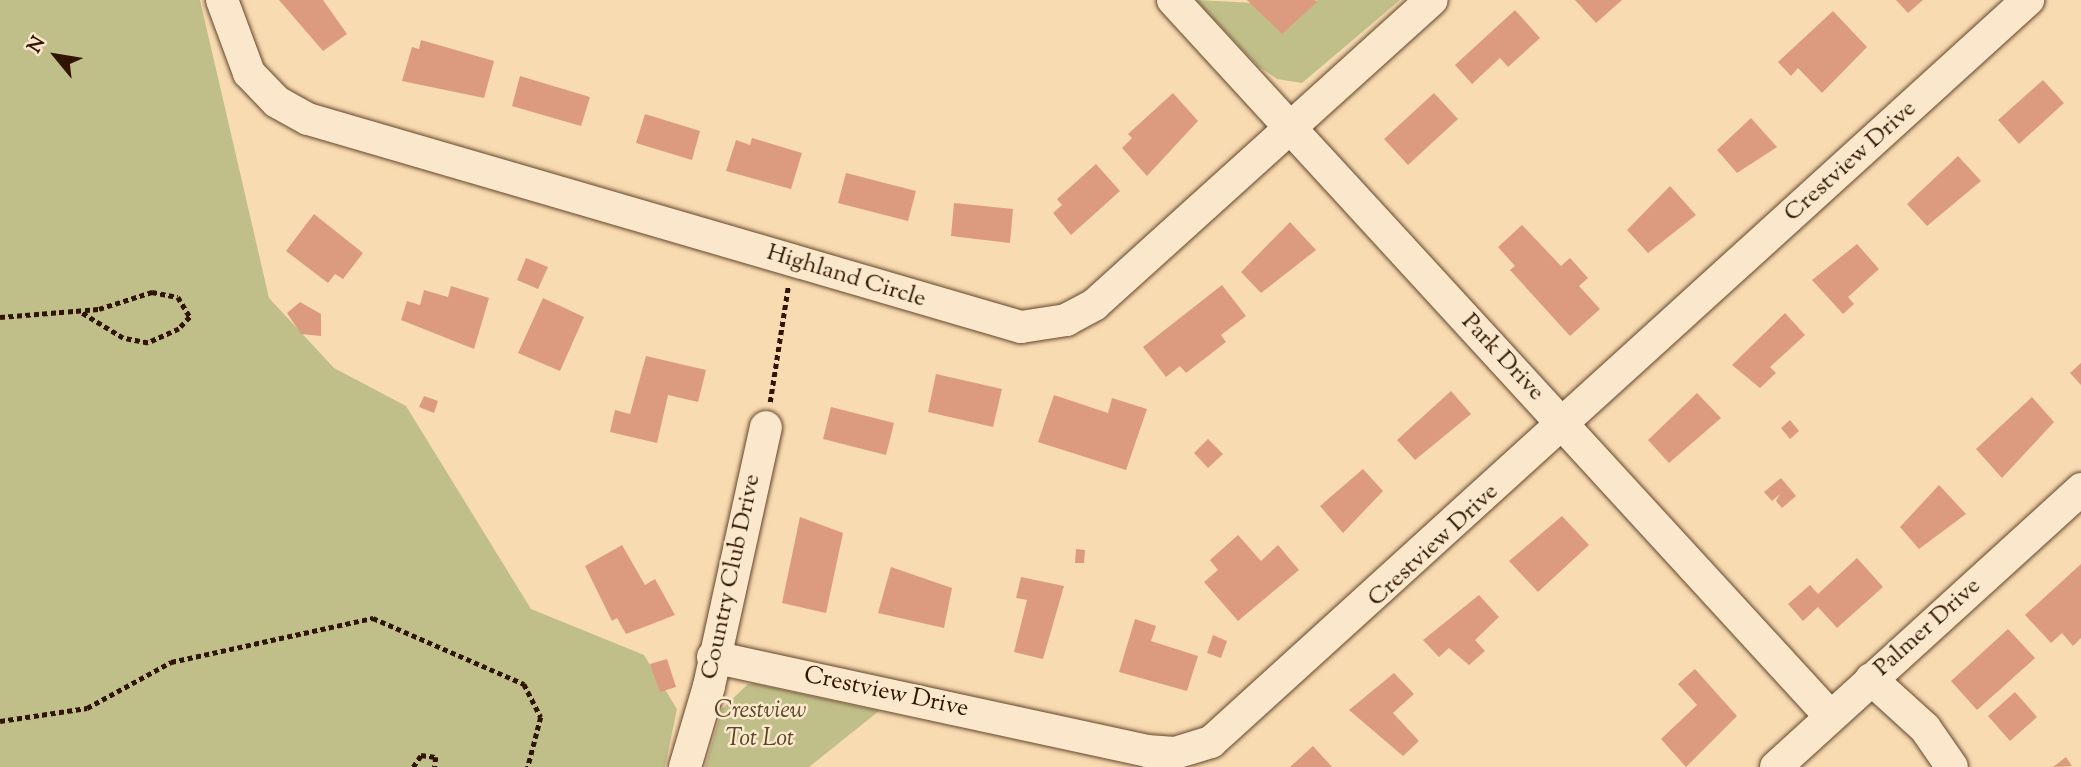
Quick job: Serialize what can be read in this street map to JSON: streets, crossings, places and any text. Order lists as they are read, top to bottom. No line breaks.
{"streets":{"street":["Crestview Drive","Highland Circle","Park Drive","Country Club Drive","Palmer Drive"]},"crossings":[["Crestview Drive","Park Drive"],["Crestview Drive","Country Club Drive"],["Highland Circle","Park Drive"],["Park Drive","Palmer Drive"]],"parks":["Crestview Tot Lot"],"north":"top left"}
